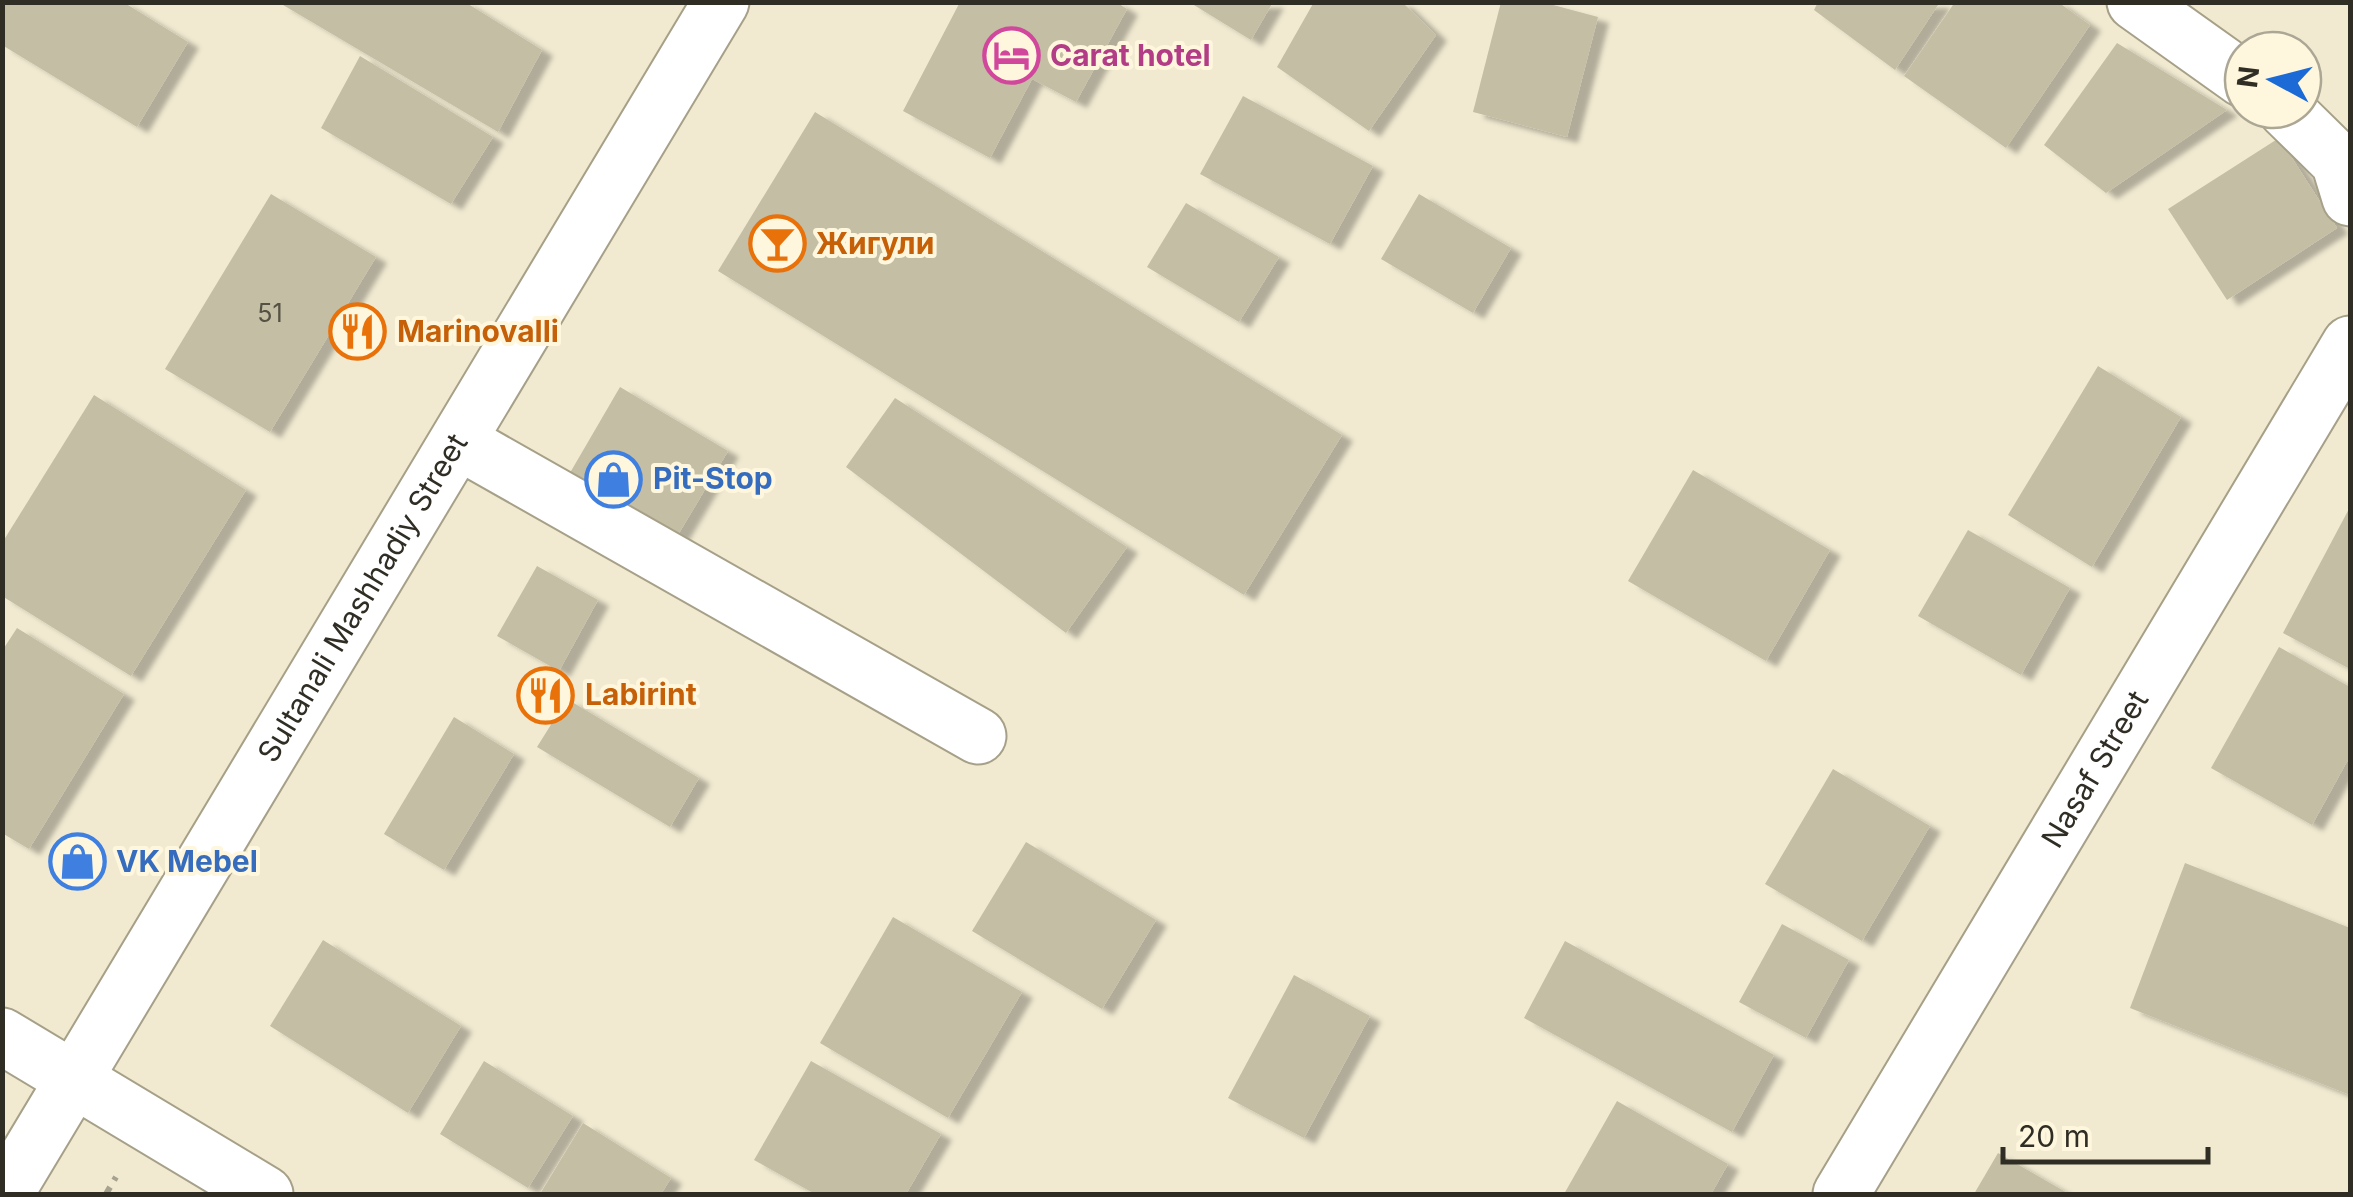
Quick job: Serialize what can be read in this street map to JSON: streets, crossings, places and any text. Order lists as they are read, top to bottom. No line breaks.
{"streets":{"street":["Sultаnali Mashhadiy Street","Nasaf Street"]},"places":{"hotel":["Carat hotel"],"bar":["Жигули"],"restaurant":["Marinovalli","Labirint"],"shop":["Pit-Stop","VK Mebel"]},"house_numbers":["51"],"scale_bar":"20 m","north":"left"}
